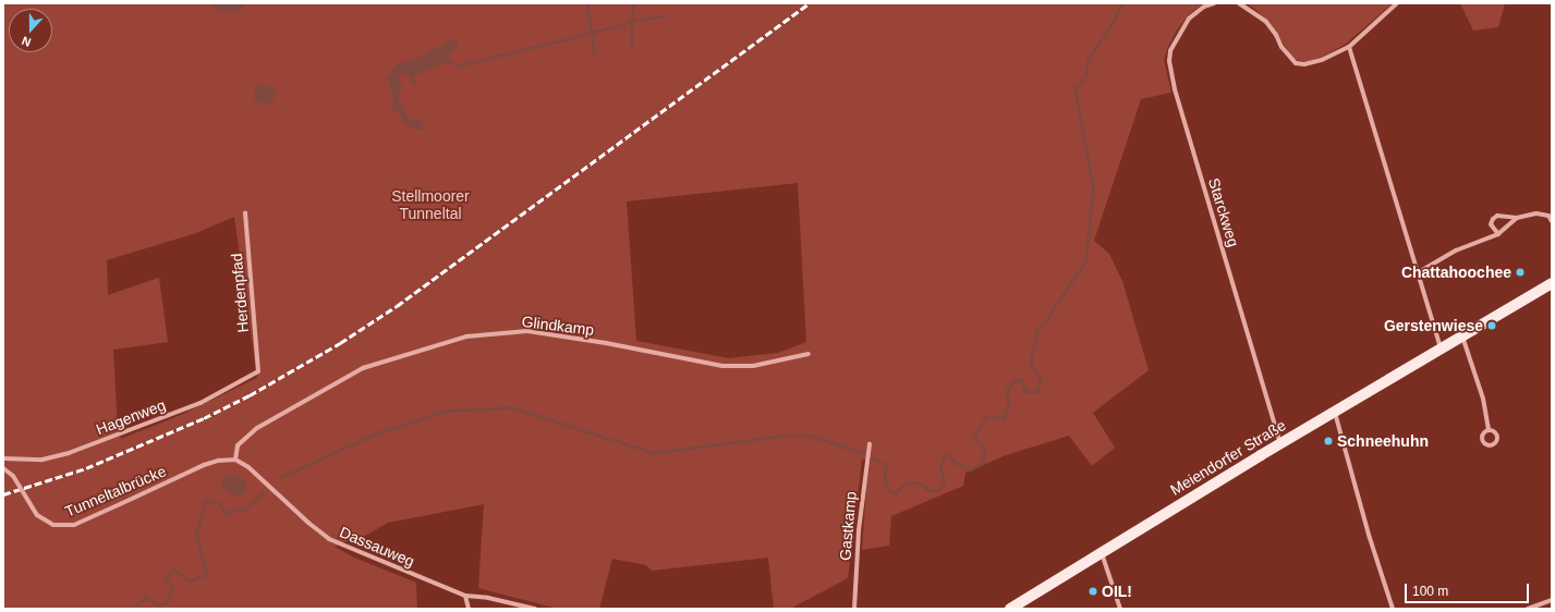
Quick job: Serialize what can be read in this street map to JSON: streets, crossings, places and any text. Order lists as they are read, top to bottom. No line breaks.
{"streets":{"main road":["Meiendorfer Straße"],"street":["Starckweg","Herdenpfad","Glindkamp","Hagenweg","Tunneltalbrücke","Gastkamp","Dassauweg"]},"crossings":[["Starckweg","Meiendorfer Straße"],["Herdenpfad","Hagenweg"],["Glindkamp","Tunneltalbrücke"],["Glindkamp","Dassauweg"],["Tunneltalbrücke","Dassauweg"]],"parks":["Stellmoorer Tunneltal"],"places":["Chattahoochee","Gerstenwiese","Schneehuhn","OIL!"],"scale_bar":"100 m","north":"bottom"}
